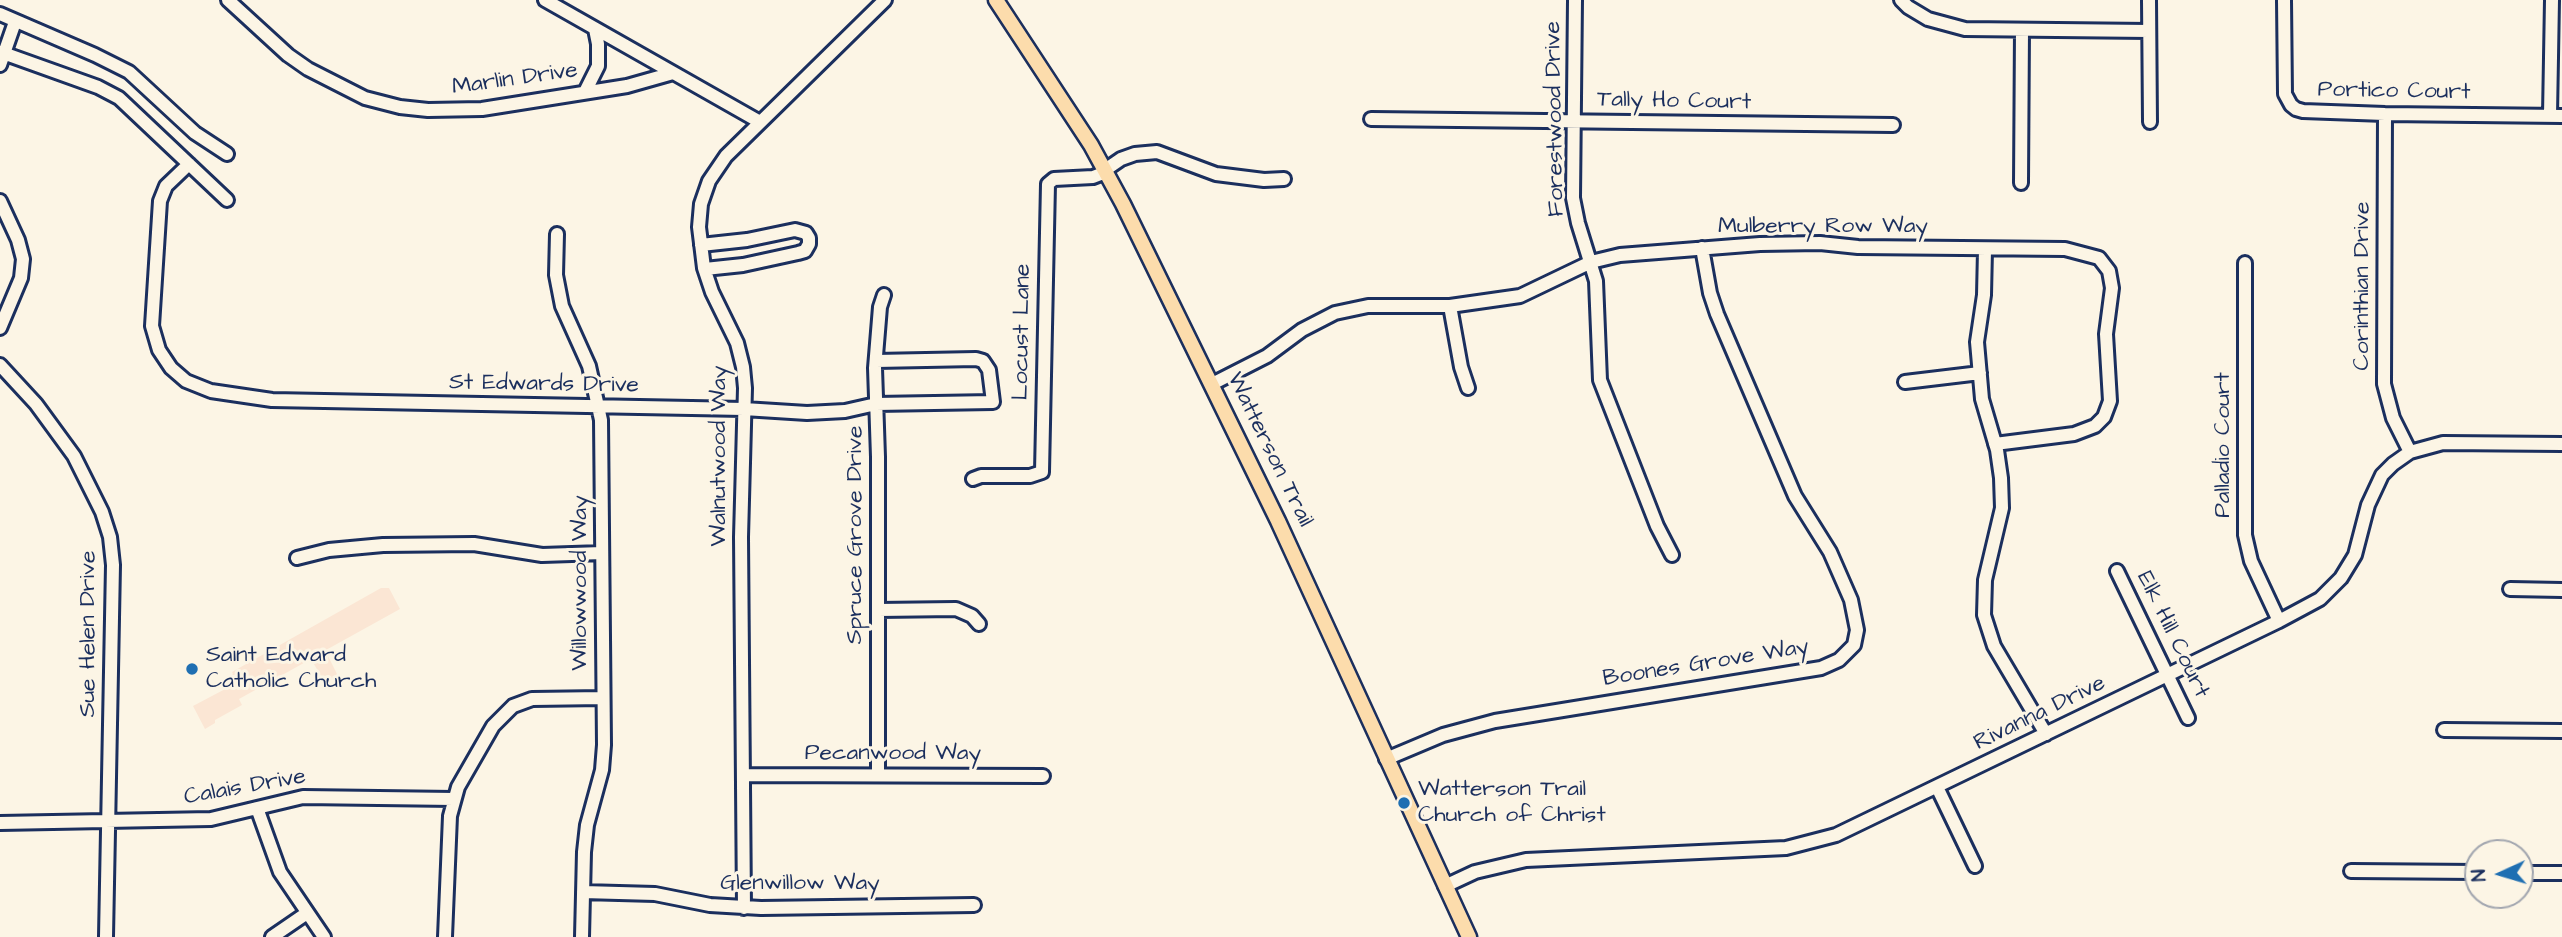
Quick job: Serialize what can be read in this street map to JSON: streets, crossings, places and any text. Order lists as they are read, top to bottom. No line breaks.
{"streets":{"main road":["Watterson Trail"],"street":["Marlin Drive","Portico Court","Tally Ho Court","Forestwood Drive","Mulberry Row Way","Corinthian Drive","Locust Lane","St Edwards Drive","Palladio Court","Walnutwood Way","Spruce Grove Drive","Willowwood Way","Sue Helen Drive","Elk Hill Court","Boones Grove Way","Rivanna Drive","Pecanwood Way","Calais Drive","Glenwillow Way"]},"crossings":[["Portico Court","Corinthian Drive"],["Tally Ho Court","Forestwood Drive"],["Forestwood Drive","Mulberry Row Way"],["Mulberry Row Way","Watterson Trail"],["Mulberry Row Way","Boones Grove Way"],["Corinthian Drive","Rivanna Drive"],["Locust Lane","Watterson Trail"],["St Edwards Drive","Walnutwood Way"],["St Edwards Drive","Spruce Grove Drive"],["St Edwards Drive","Willowwood Way"],["Palladio Court","Rivanna Drive"],["Watterson Trail","Boones Grove Way"],["Watterson Trail","Rivanna Drive"],["Walnutwood Way","Pecanwood Way"],["Walnutwood Way","Glenwillow Way"],["Spruce Grove Drive","Pecanwood Way"],["Willowwood Way","Glenwillow Way"],["Sue Helen Drive","Calais Drive"],["Elk Hill Court","Rivanna Drive"]],"places":["Saint Edward Catholic Church","Watterson Trail Church of Christ"],"north":"left"}
